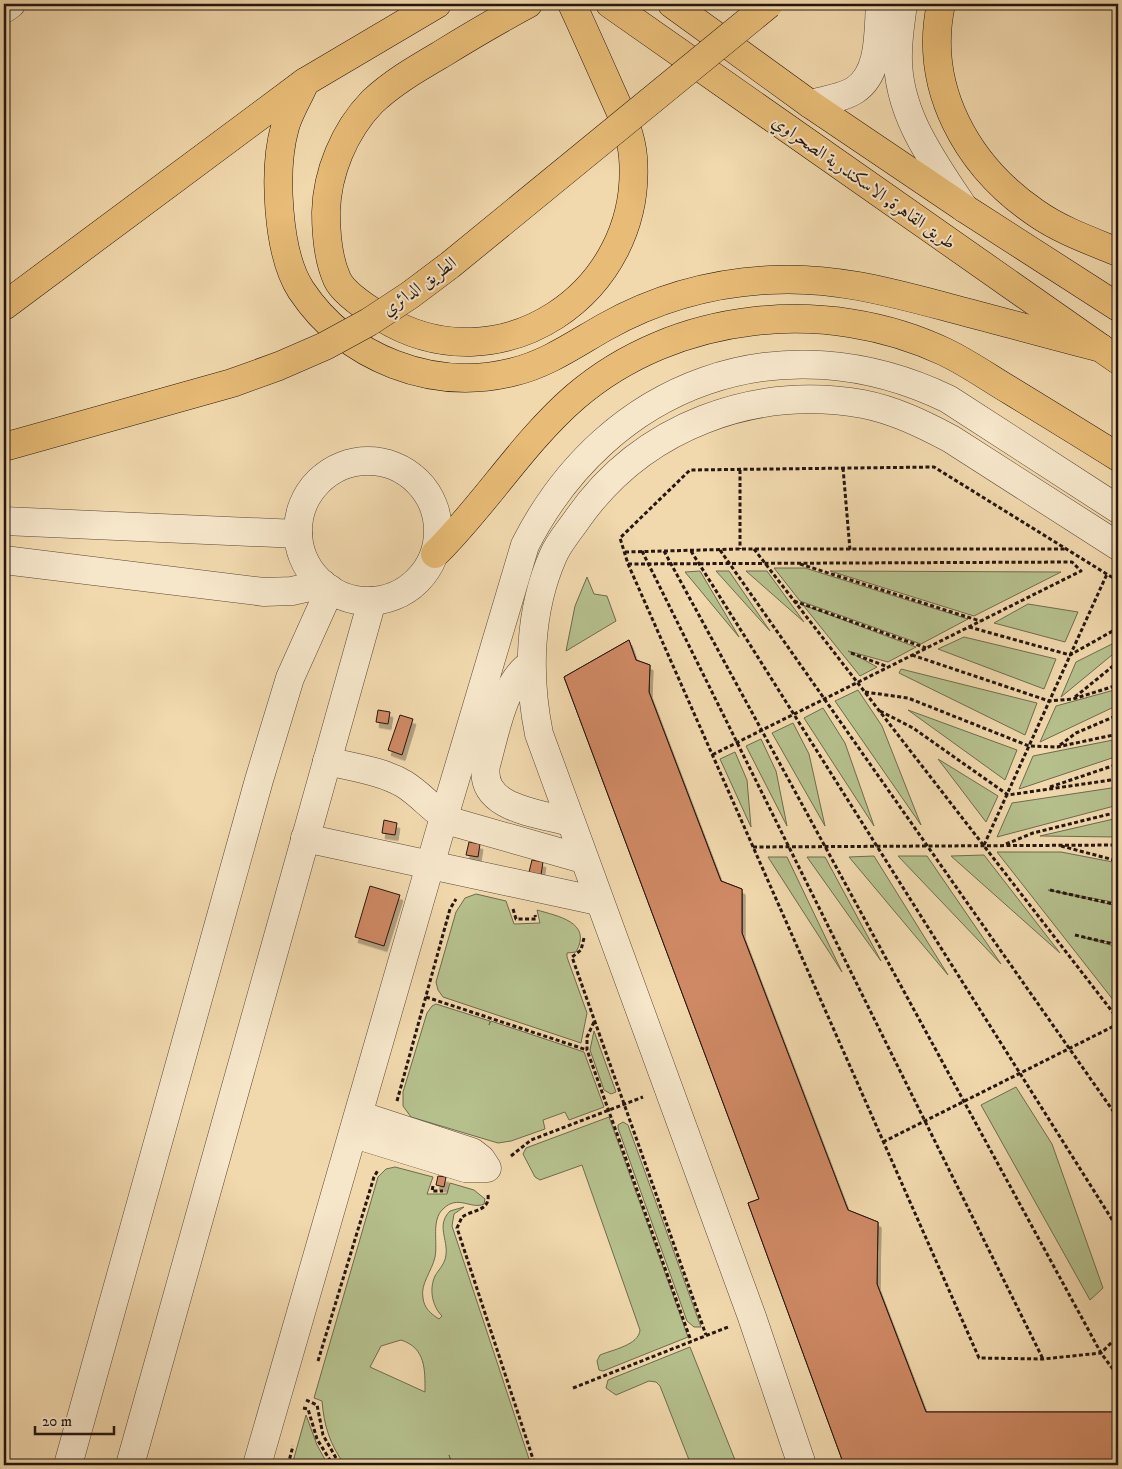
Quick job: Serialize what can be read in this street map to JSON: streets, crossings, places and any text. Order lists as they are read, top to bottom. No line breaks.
{"streets":{"highway":["طريق القاهرة, الاسكندرية الصحراوي","الطريق الدائري"]},"scale_bar":"20 m"}
